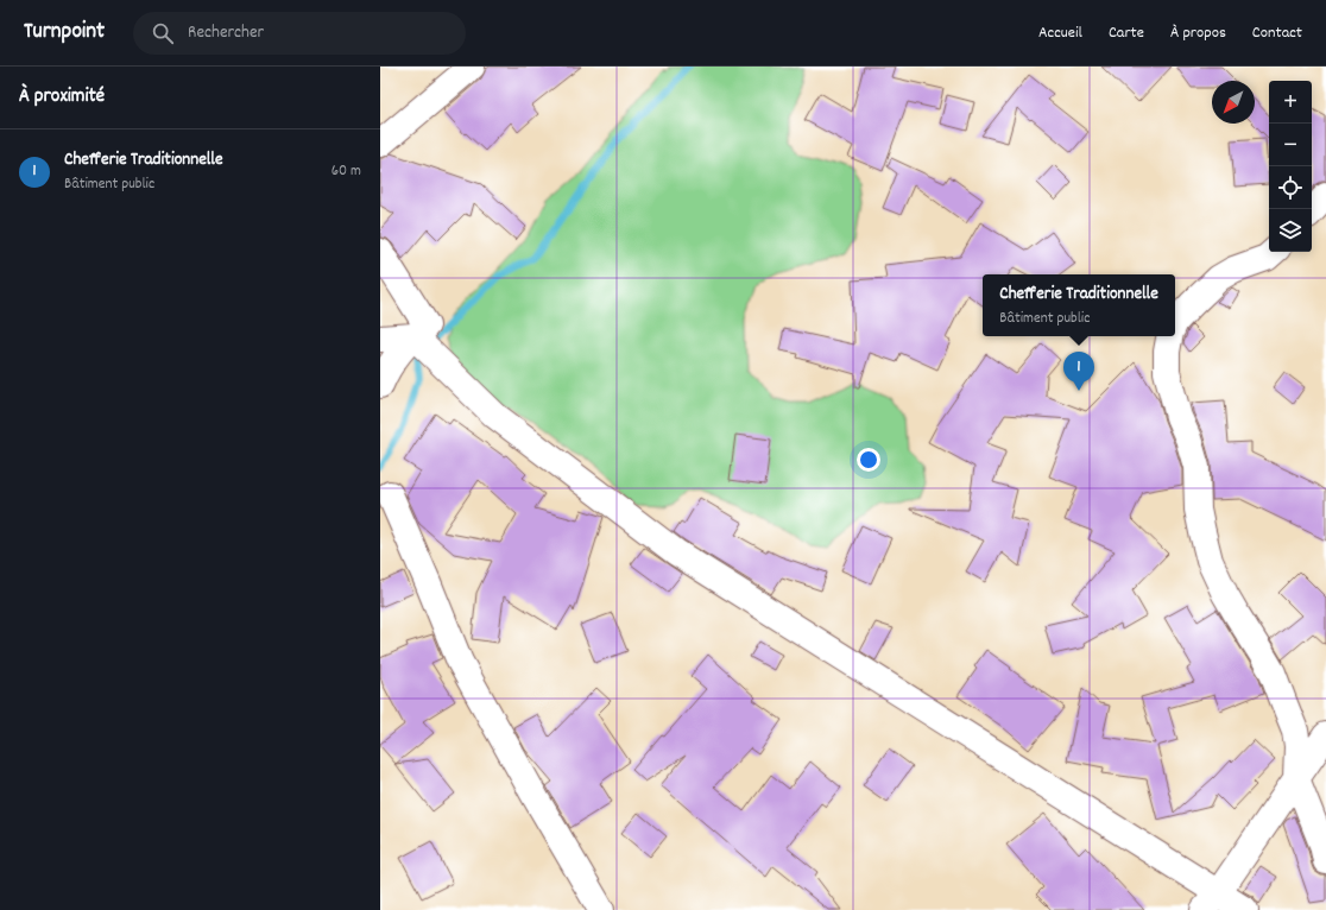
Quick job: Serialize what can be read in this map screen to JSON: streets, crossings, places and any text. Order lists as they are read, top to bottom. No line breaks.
{"north":"bottom left","page":{"header":"Turnpoint","search":"Rechercher","nav":["Accueil","Carte","À propos","Contact"],"heading":"À proximité","map_buttons":["+","−"],"list":[{"mark":"1","name":"Chefferie Traditionnelle","note":"Bâtiment public","value":"60 m"}],"popup":["Chefferie Traditionnelle","Bâtiment public"],"pins":"1"}}
